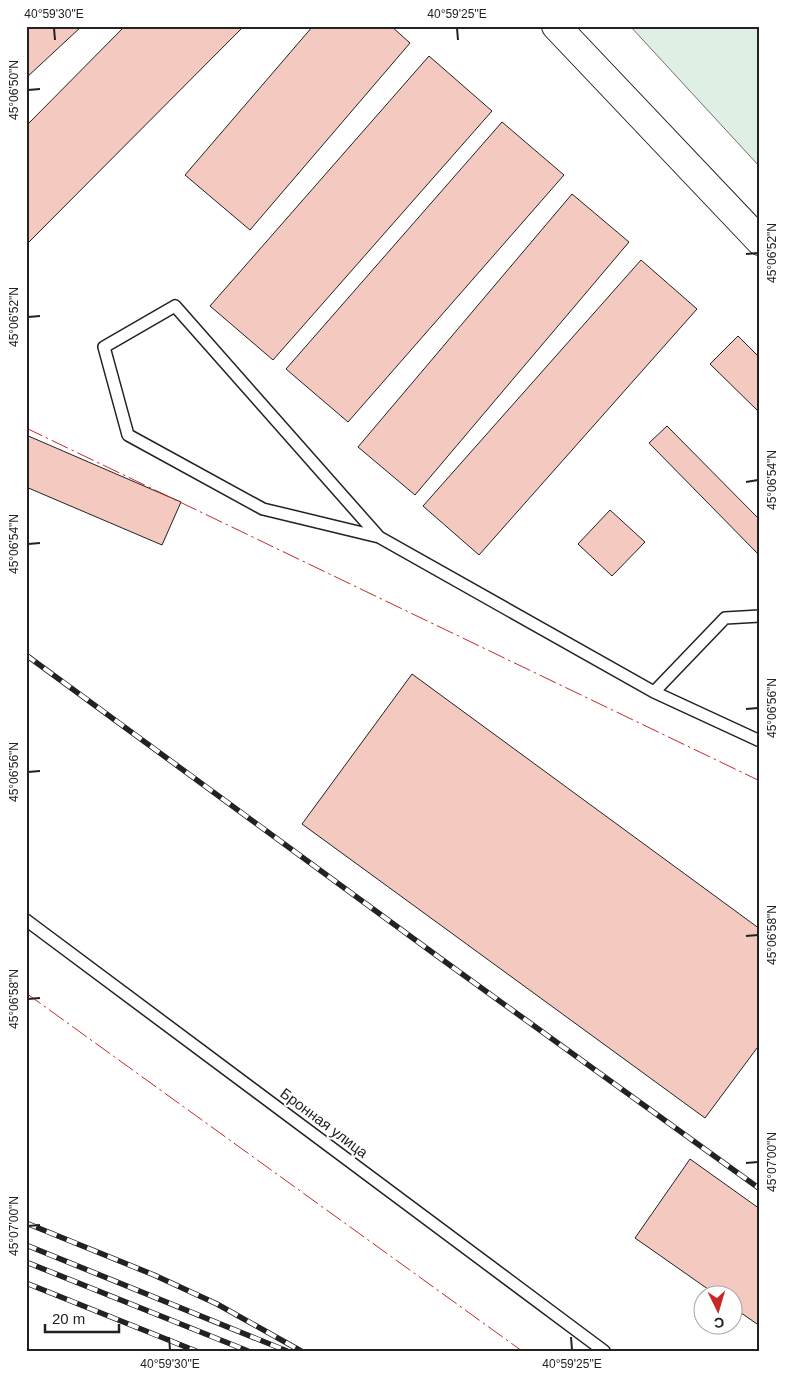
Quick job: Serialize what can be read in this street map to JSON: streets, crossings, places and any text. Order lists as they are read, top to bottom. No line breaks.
{"streets":{"lane":["Бронная улица"]},"scale_bar":"20 m","north":"bottom","coordinates":["40°59'30\"E","40°59'25\"E","45°06'50\"N","45°06'52\"N","45°06'54\"N","45°06'56\"N","45°06'58\"N","45°07'00\"N"]}
